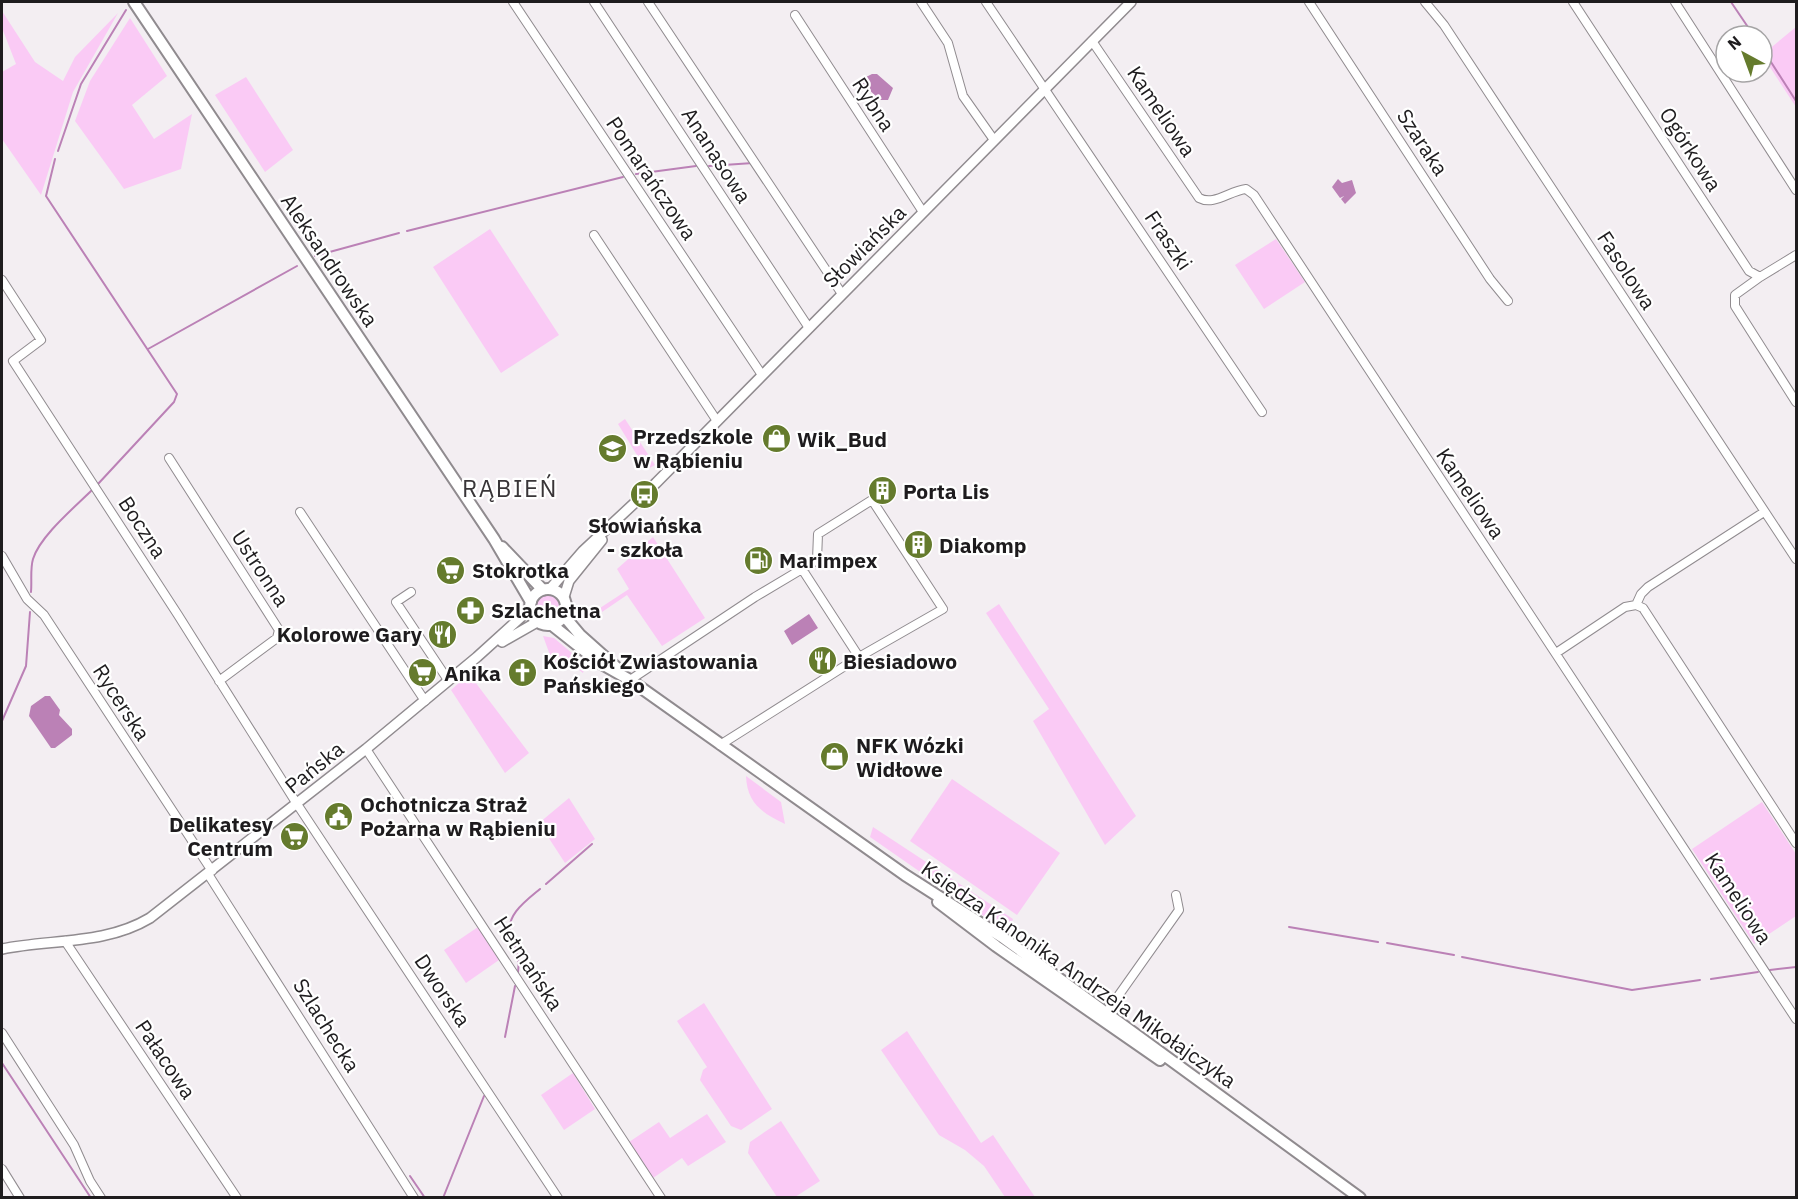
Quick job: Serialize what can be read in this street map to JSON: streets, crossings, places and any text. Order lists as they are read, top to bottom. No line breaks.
{"streets":{"main road":["Aleksandrowska","Księdza Kanonika Andrzeja Mikołajczyka"],"street":["Rybna","Kameliowa","Szaraka","Ogórkowa","Ananasowa","Pomarańczowa","Fraszki","Słowiańska","Fasolowa","Boczna","Ustronna","Rycerska","Pańska","Hetmańska","Dworska","Szlachecka","Pałacowa"]},"crossings":[["Rybna","Słowiańska"],["Kameliowa","Słowiańska"],["Ananasowa","Słowiańska"],["Pomarańczowa","Słowiańska"],["Fraszki","Słowiańska"],["Słowiańska","Aleksandrowska"],["Słowiańska","Pańska"],["Słowiańska","Księdza Kanonika Andrzeja Mikołajczyka"],["Aleksandrowska","Pańska"],["Aleksandrowska","Księdza Kanonika Andrzeja Mikołajczyka"],["Boczna","Ustronna"],["Boczna","Pańska"],["Boczna","Dworska"],["Rycerska","Pańska"],["Rycerska","Szlachecka"],["Pańska","Hetmańska"],["Pańska","Księdza Kanonika Andrzeja Mikołajczyka"],["Pańska","Dworska"],["Pańska","Szlachecka"],["Pańska","Pałacowa"]],"districts":["RĄBIEŃ"],"places":{"shop":["Wik_Bud","NFK Wózki Widłowe"],"school or university":["Przedszkole w Rąbieniu"],"building":["Porta Lis","Diakomp"],"bus stop":["Słowiańska - szkoła"],"fuel station":["Marimpex"],"supermarket":["Stokrotka","Anika","Delikatesy Centrum"],"pharmacy":["Szlachetna"],"restaurant":["Kolorowe Gary","Biesiadowo"],"church":["Kościół Zwiastowania Pańskiego"],"public building":["Ochotnicza Straż Pożarna w Rąbieniu"]},"north":"top left"}
